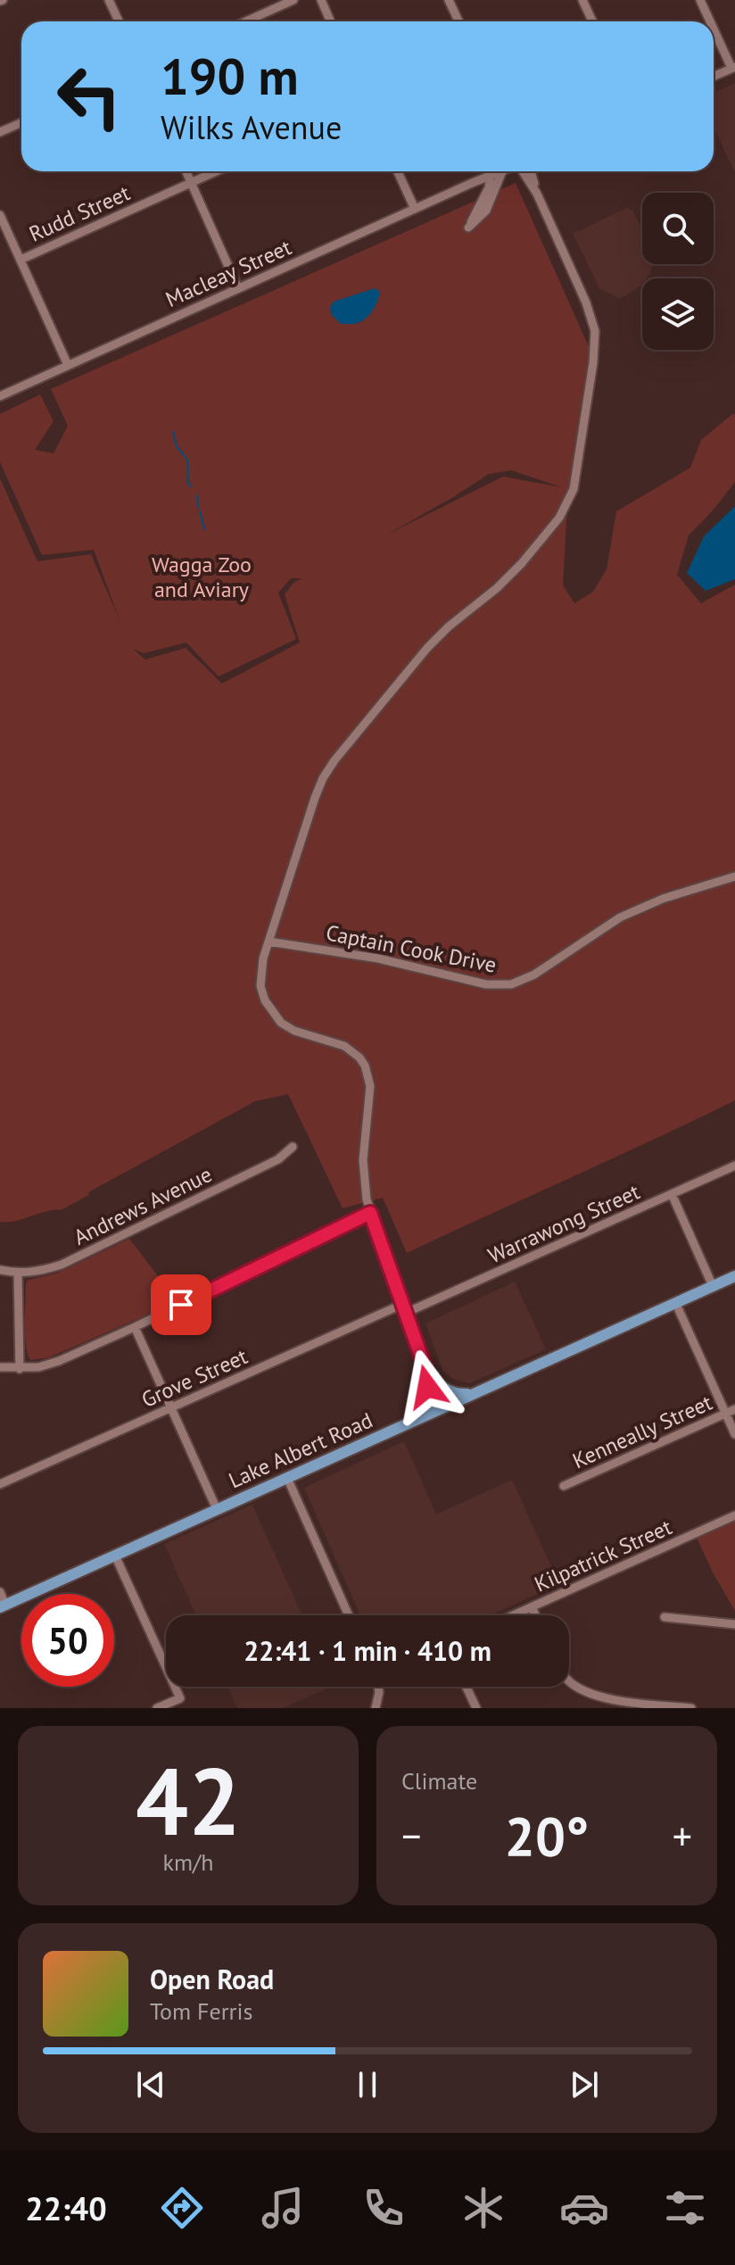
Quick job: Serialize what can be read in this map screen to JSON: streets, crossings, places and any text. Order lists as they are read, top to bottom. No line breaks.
{"streets":{"main road":["Lake Albert Road"],"street":["Rudd Street","Macleay Street","Captain Cook Drive","Andrews Avenue","Warrawong Street","Grove Street","Kenneally Street","Kilpatrick Street"]},"crossings":[["Warrawong Street","Grove Street"]],"parks":["Wagga Zoo and Aviary"],"page":{"turn":["190 m","Wilks Avenue"],"limit":"50","trip":"22:41 · 1 min · 410 m","tile":[["42","km/h"],"Climate"],"heat":["−","20°","+"],"song":["Open Road","Tom Ferris"],"tabs":"22:40"}}
